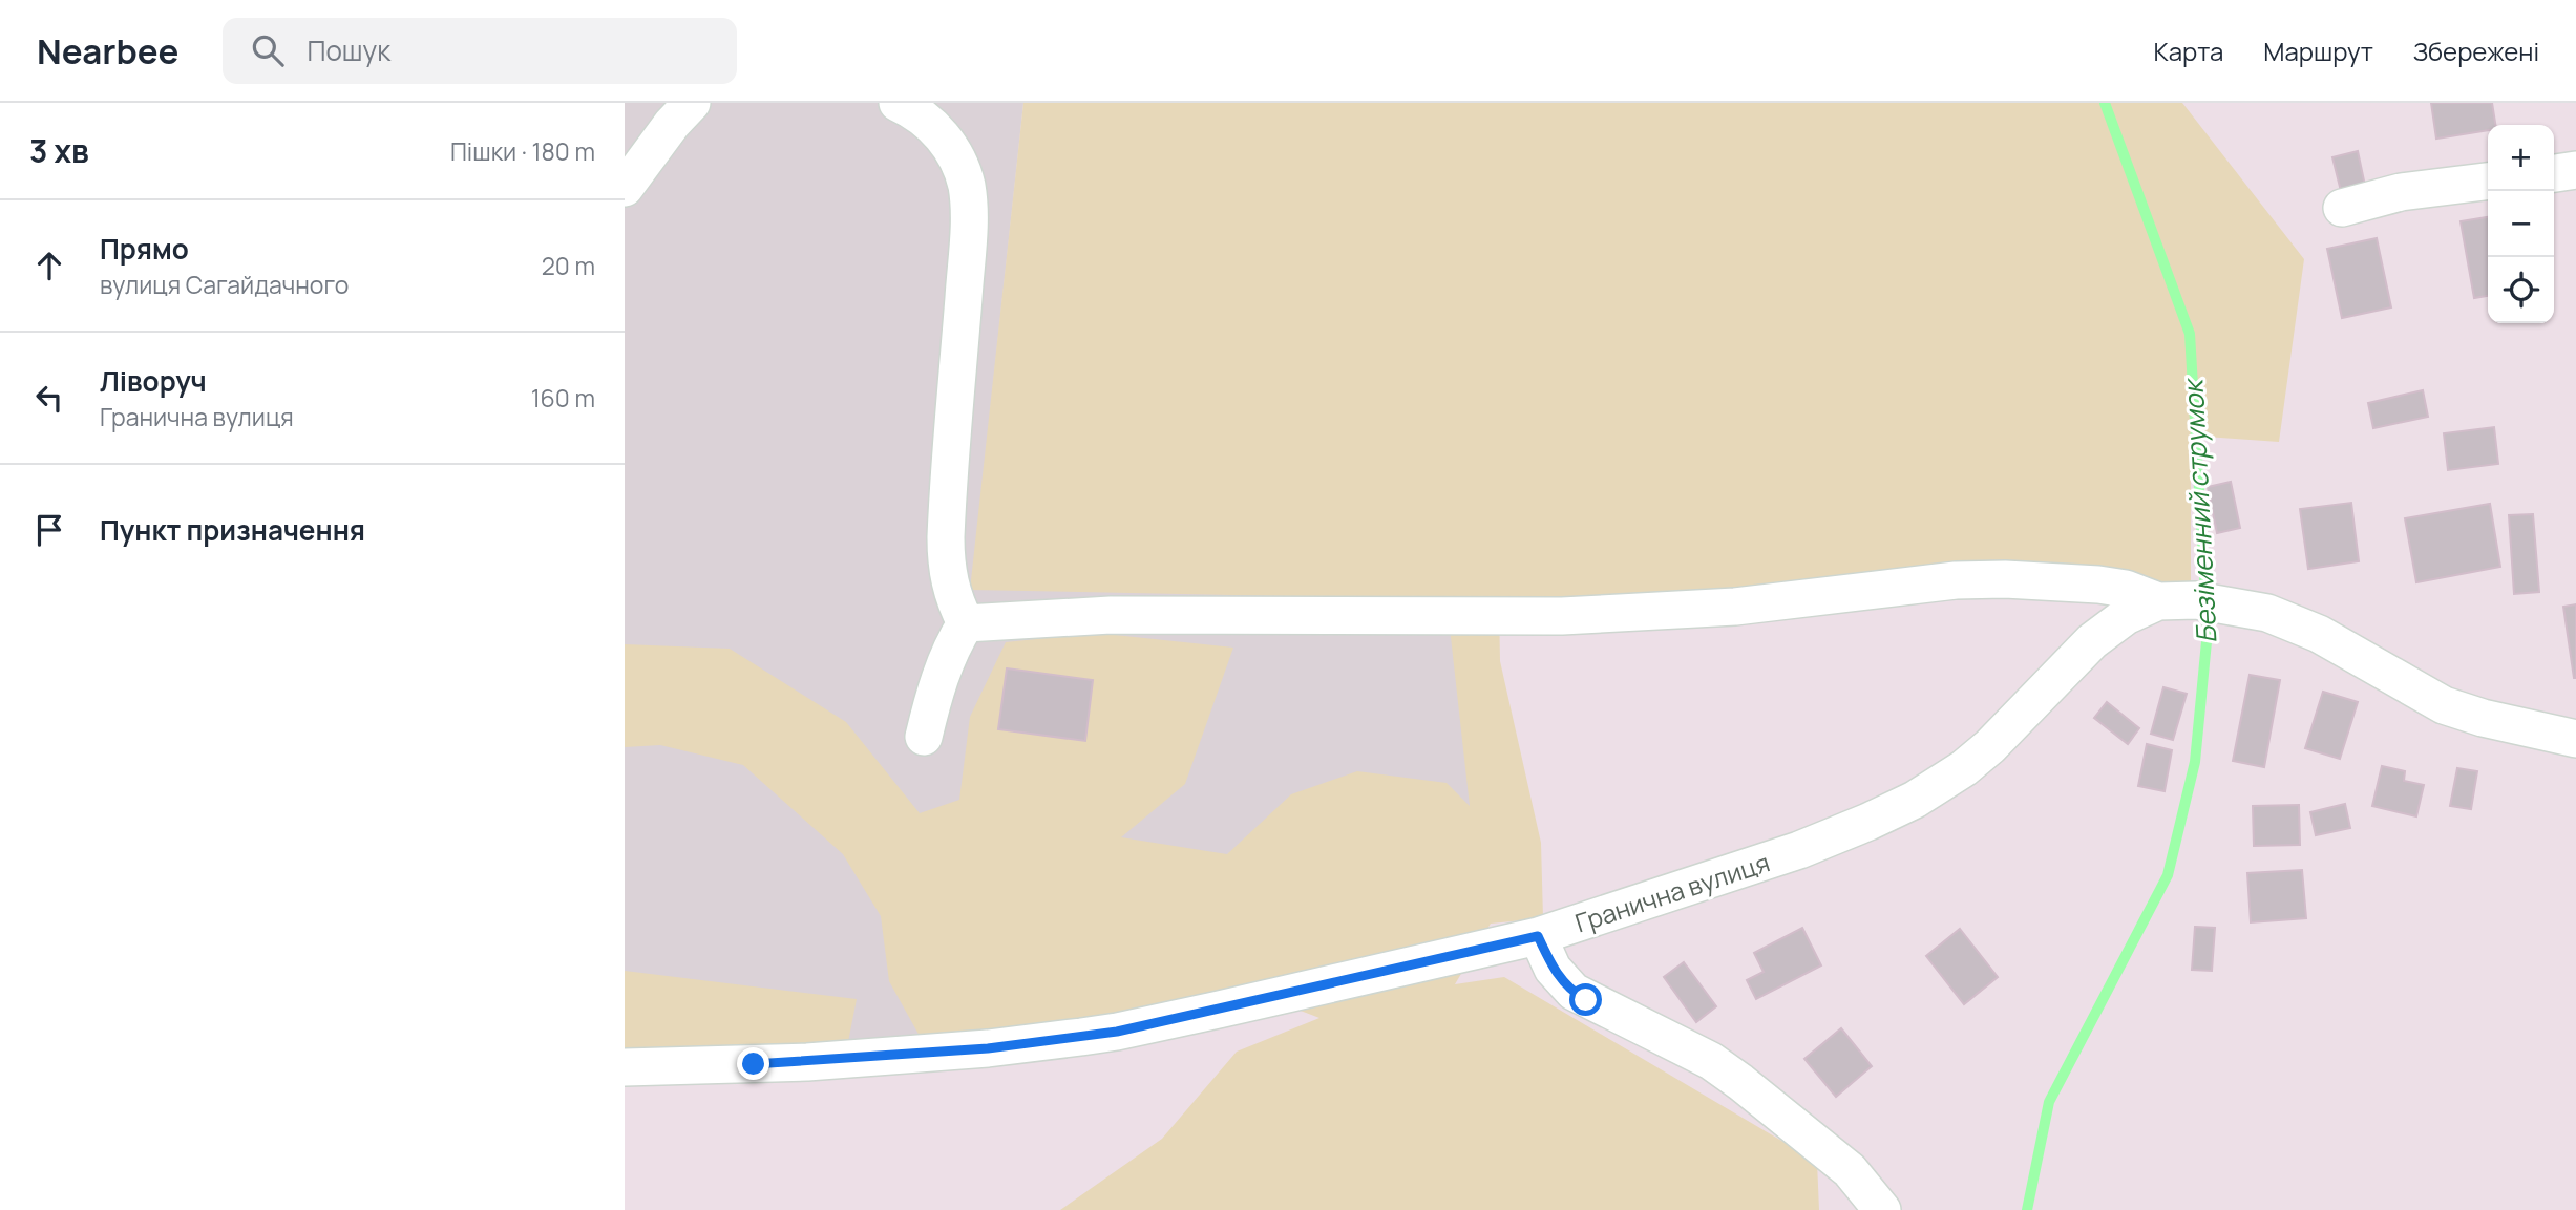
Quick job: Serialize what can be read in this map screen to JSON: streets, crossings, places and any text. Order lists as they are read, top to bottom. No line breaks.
{"streets":{"street":["Гранична вулиця"]},"water":["Безіменний струмок"],"page":{"header":"Nearbee","search":"Пошук","nav":["Карта","Маршрут","Збережені"],"heading":["3 хв","Пішки · 180 m"],"map_buttons":["+","−"],"list":[["Прямо","вулиця Сагайдачного","20 m"],["Ліворуч","Гранична вулиця","160 m"],"Пункт призначення"]}}
